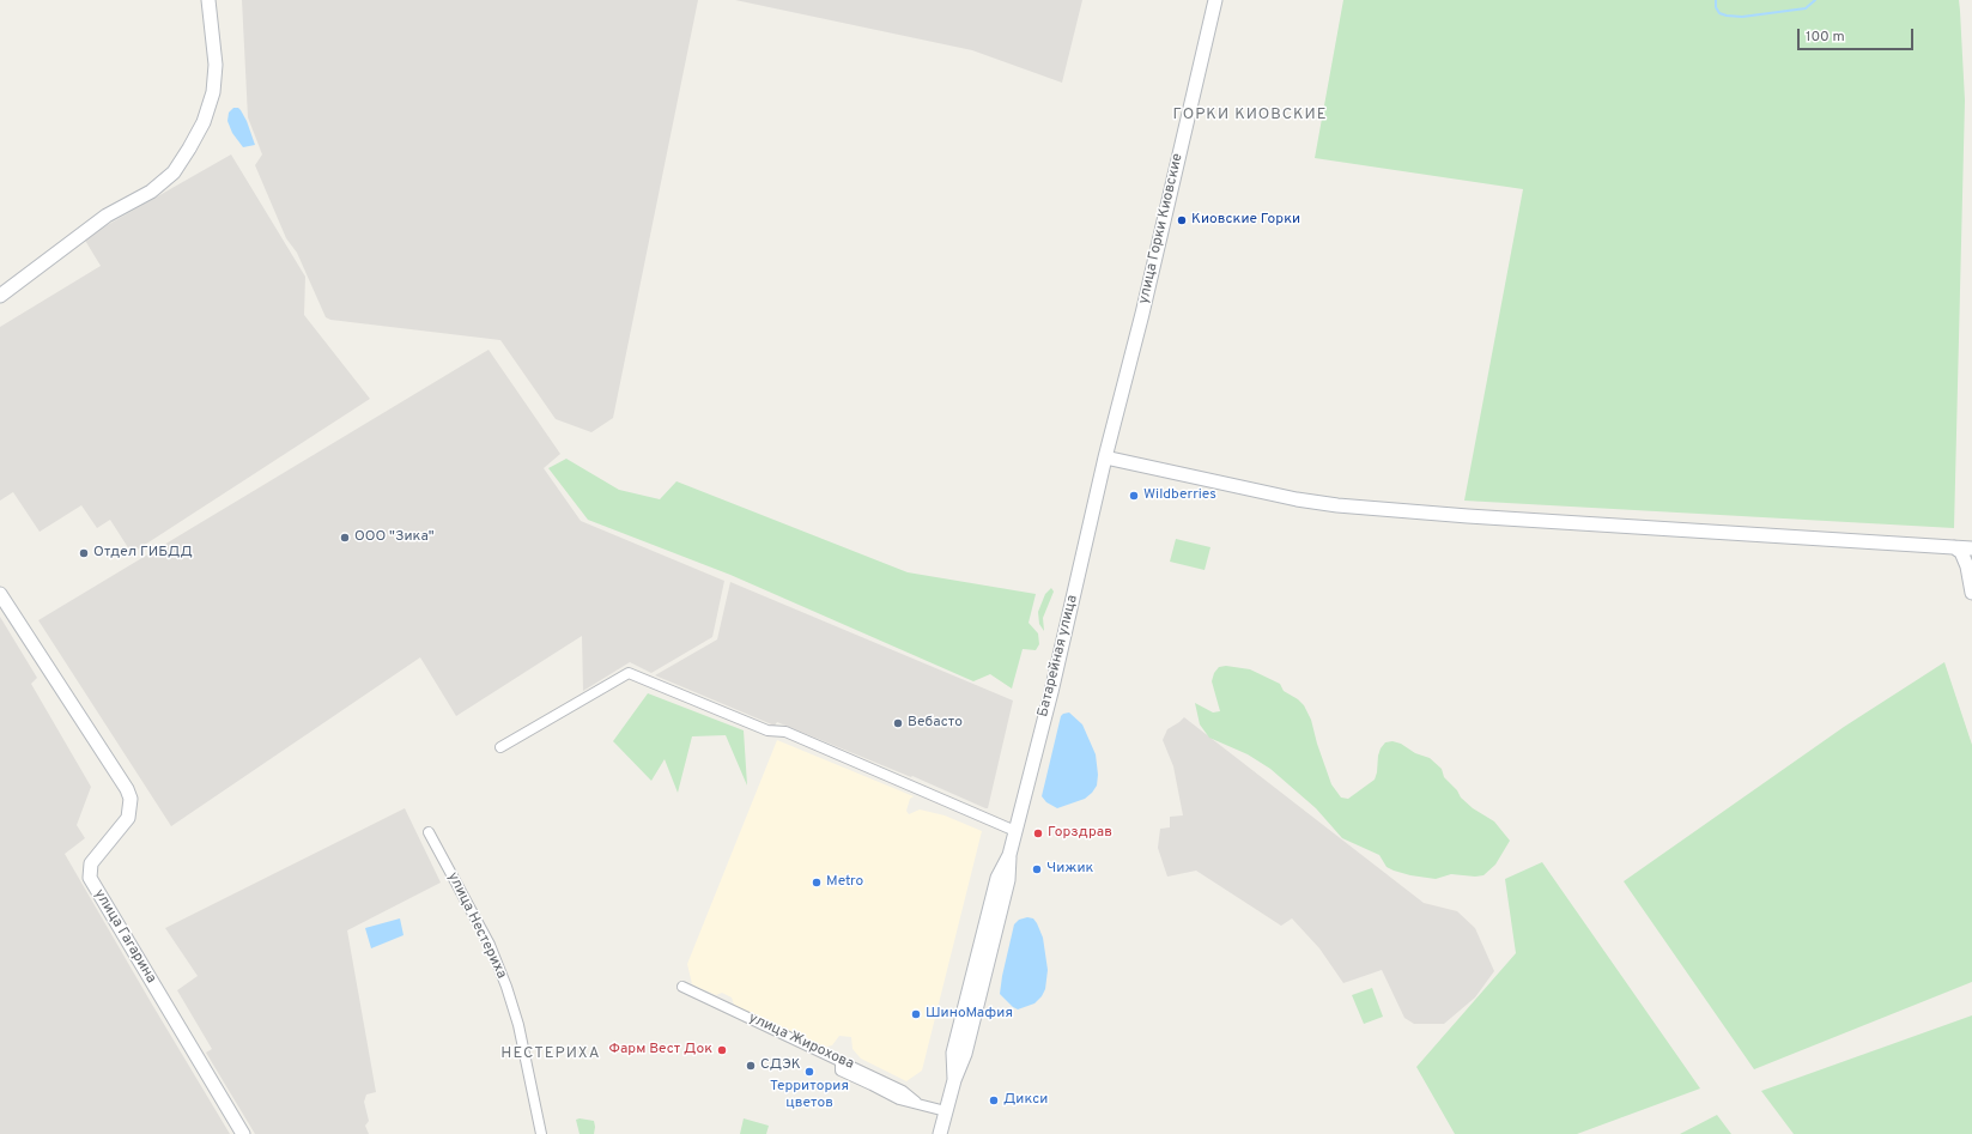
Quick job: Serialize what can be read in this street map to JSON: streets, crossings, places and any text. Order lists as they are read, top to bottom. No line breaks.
{"streets":{"street":["улица Горки Киовские","Батарейная улица","улица Нестериха","улица Гагарина","улица Жирохова"]},"crossings":[["улица Горки Киовские","Батарейная улица"],["Батарейная улица","улица Жирохова"]],"districts":["ГОРКИ КИОВСКИЕ","НЕСТЕРИХА"],"places":["Киовские Горки","Wildberries","ООО \"Зика\"","Отдел ГИБДД","Вебасто","Горздрав","Чижик","Metro","ШиноМафия","Фарм Вест Док","СДЭК","Территория цветов","Дикси"],"scale_bar":"100 m"}
